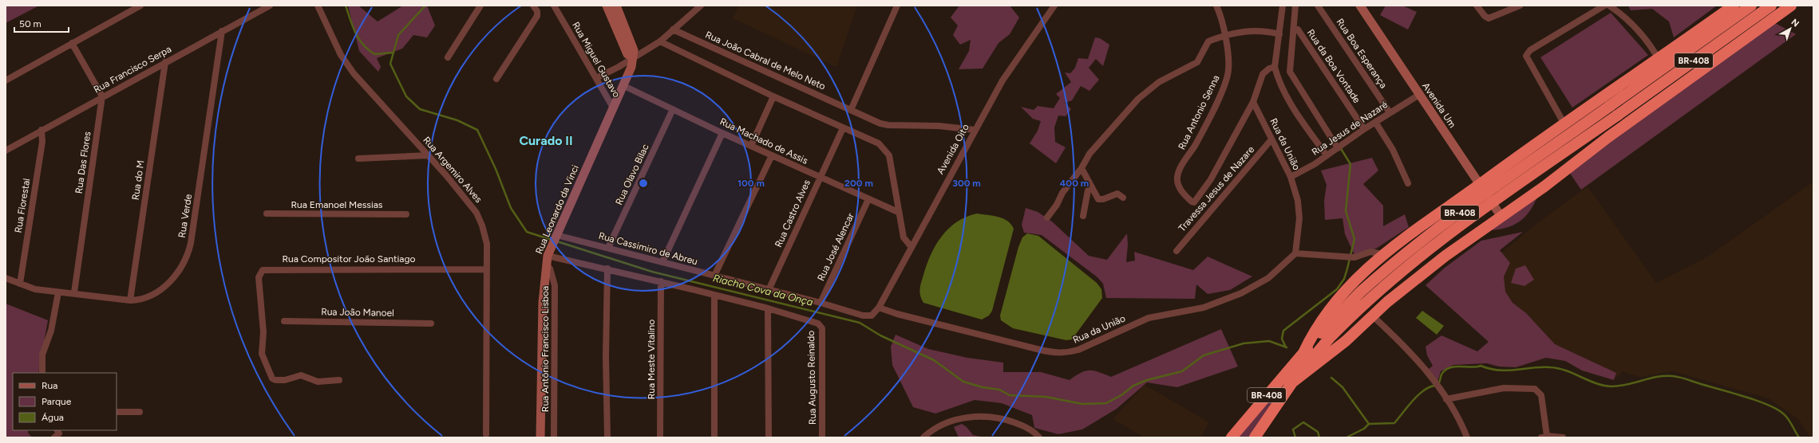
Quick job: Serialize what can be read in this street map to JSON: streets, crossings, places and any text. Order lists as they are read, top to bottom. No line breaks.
{"streets":{"highway":["BR-408"],"street":["Rua Boa Esperança","Rua Miguel Gustavo","Rua João Cabral de Melo Neto","Rua da Boa Vontade","Rua Francisco Serpa","Avenida Um","Rua Antonio Senna","Rua Jesus de Nazaré","Rua Machado de Assis","Rua da União","Avenida Oito","Rua Das Flores","Rua Argemiro Alves","Rua Olavo Bilac","Rua do M","Travessa Jesus de Nazare","Rua Emanoel Messias","Rua Florestal","Rua Leonardo da Vinci","Rua Castro Alves","Rua Verde","Rua José Alencar","Rua Cassimiro de Abreu","Rua Compositor João Santiago","Rua João Manoel","Rua Antônio Francisco Lisboa","Rua Meste Vitalino","Rua Augusto Reinaldo"]},"crossings":[["Rua Boa Esperança","Rua Jesus de Nazaré"],["Rua Miguel Gustavo","Rua Leonardo da Vinci"],["Rua João Cabral de Melo Neto","Avenida Oito"],["Rua da Boa Vontade","Rua Jesus de Nazaré"],["Rua Francisco Serpa","Rua Das Flores"],["Rua Francisco Serpa","Rua do M"],["Rua Francisco Serpa","Rua Florestal"],["Rua Francisco Serpa","Rua Verde"],["Avenida Um","Rua Jesus de Nazaré"],["Rua Antonio Senna","Rua da União"],["Rua Jesus de Nazaré","Rua da União"],["Rua Machado de Assis","Rua Olavo Bilac"],["Rua Machado de Assis","Rua Leonardo da Vinci"],["Rua Machado de Assis","Rua Castro Alves"],["Rua Machado de Assis","Rua José Alencar"],["Rua da União","Avenida Oito"],["Rua da União","Travessa Jesus de Nazare"],["Rua da União","Rua Cassimiro de Abreu"],["Avenida Oito","Rua Cassimiro de Abreu"],["Rua Das Flores","Rua Verde"],["Rua Argemiro Alves","Rua Compositor João Santiago"],["Rua Olavo Bilac","Rua Cassimiro de Abreu"],["Rua do M","Rua Verde"],["Rua Florestal","Rua Verde"],["Rua Leonardo da Vinci","Rua Cassimiro de Abreu"],["Rua Leonardo da Vinci","Rua Antônio Francisco Lisboa"],["Rua Castro Alves","Rua Cassimiro de Abreu"],["Rua José Alencar","Rua Cassimiro de Abreu"]],"districts":["Curado II"],"water":["Riacho Cova da Onça"],"legend":["Rua","Parque","Água"],"scale_bar":"50 m","north":"top right","rings":["100 m","200 m","300 m","400 m"]}
